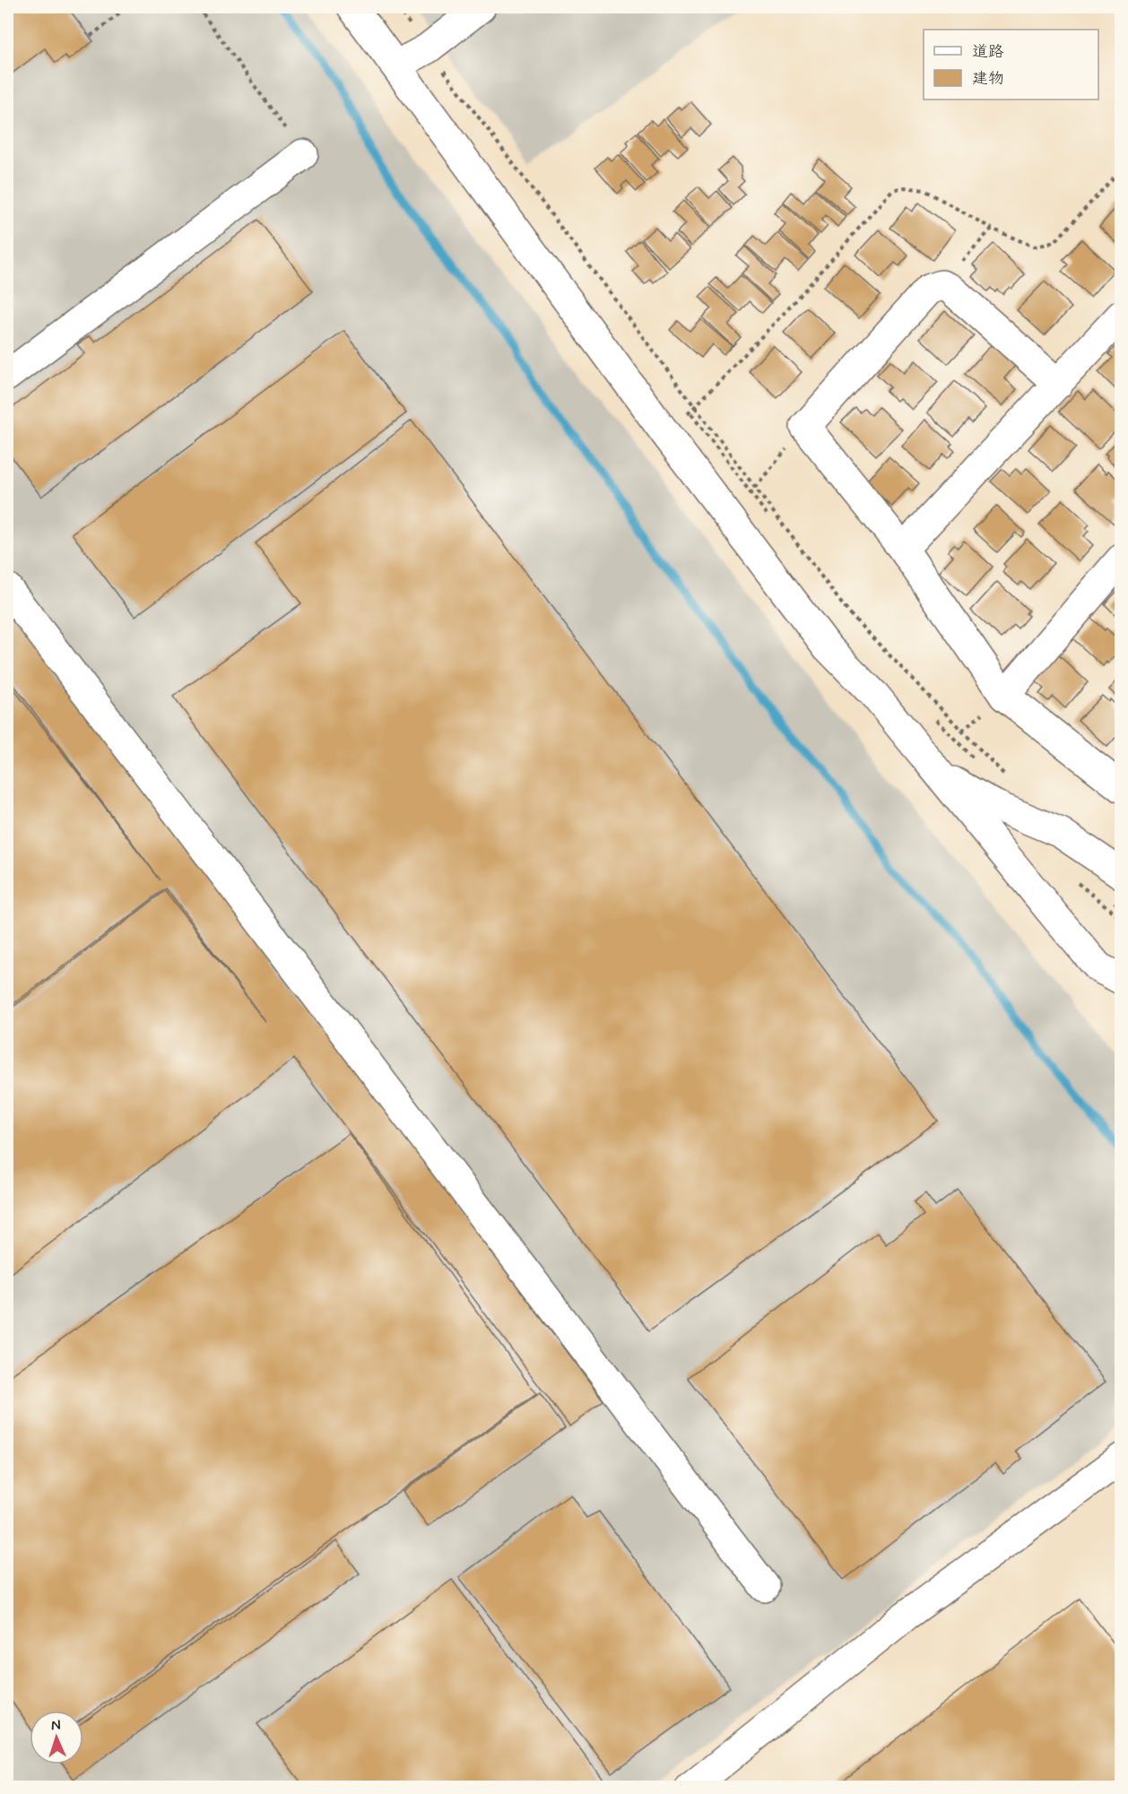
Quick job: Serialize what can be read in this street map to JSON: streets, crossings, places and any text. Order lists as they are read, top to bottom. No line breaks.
{"legend":["道路","建物"],"north":"top"}
